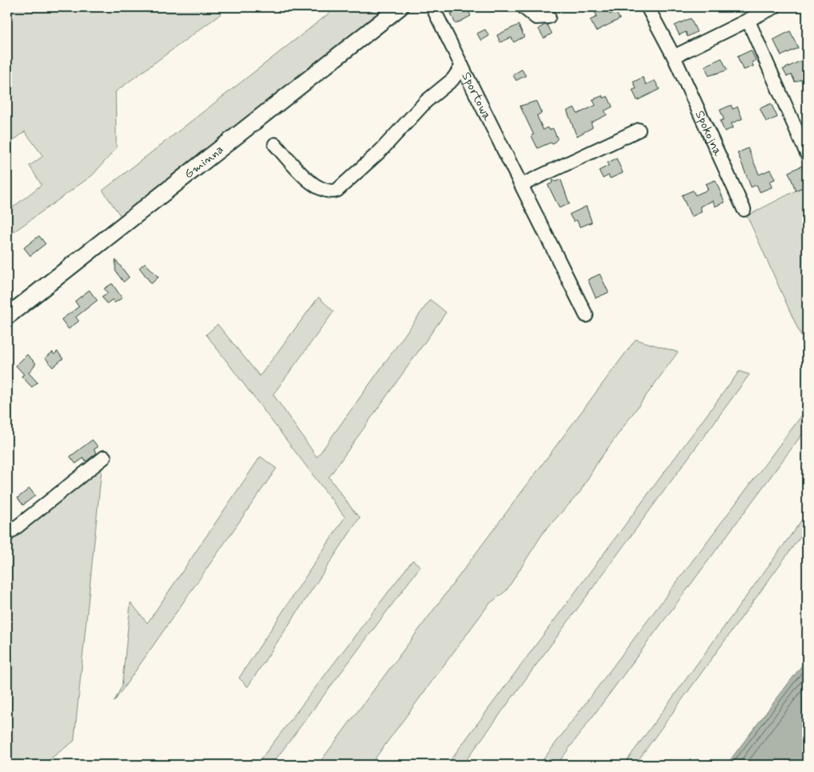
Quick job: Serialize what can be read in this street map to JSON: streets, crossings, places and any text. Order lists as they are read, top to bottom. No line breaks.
{"streets":{"main road":["Gminna"],"street":["Sportowa","Spokojna"]}}
